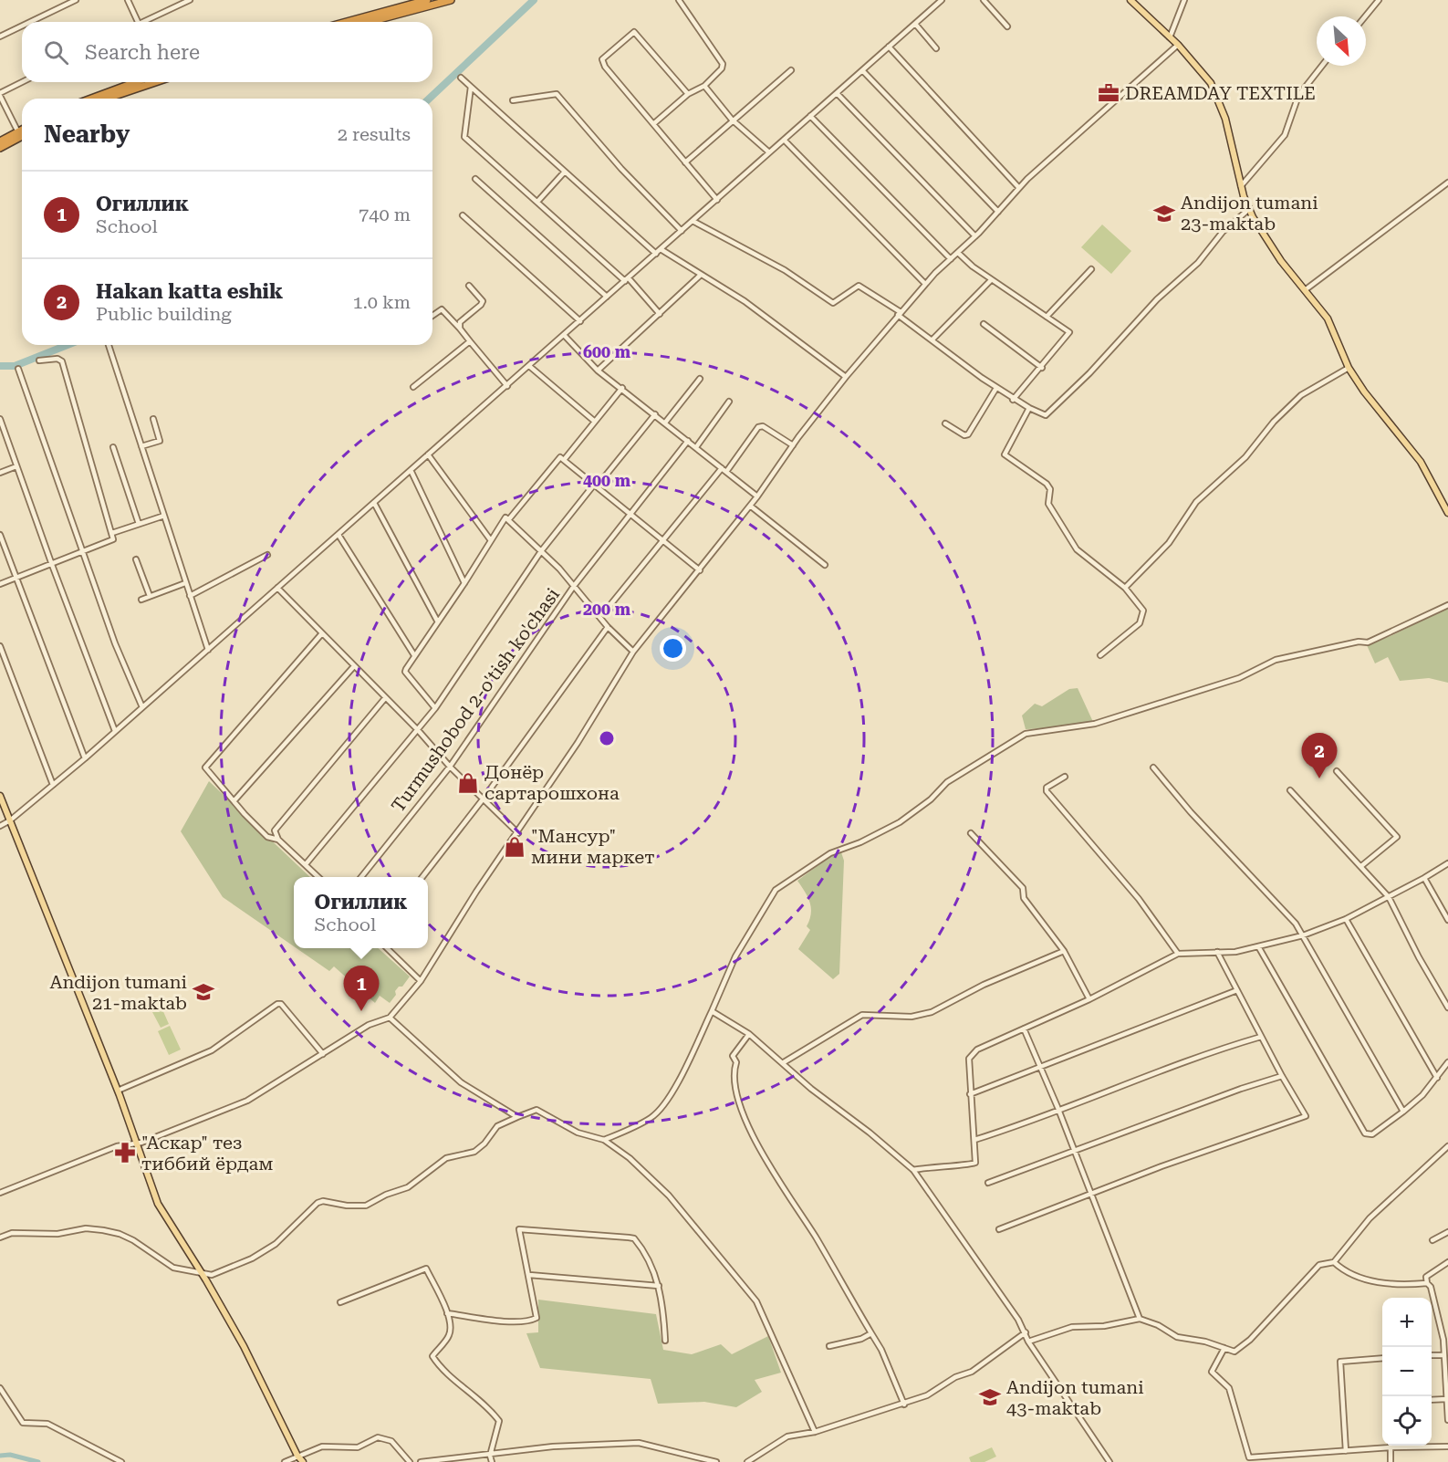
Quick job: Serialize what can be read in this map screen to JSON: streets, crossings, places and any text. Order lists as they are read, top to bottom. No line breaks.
{"streets":{"street":["Turmushobod 2-o'tish ko'chasi"]},"places":{"office":["DREAMDAY TEXTILE"],"school or university":["Andijon tumani 23-maktab","Andijon tumani 21-maktab","Andijon tumani 43-maktab"],"shop":["Донёр сартарошхона","\"Мансур\" мини маркет"],"pharmacy":["\"Аскар\" тез тиббий ёрдам"]},"north":"bottom right","page":{"search":"Search here","heading":["Nearby","2 results"],"list":[{"mark":"1","name":"Огиллик","note":"School","value":"740 m"},{"mark":"2","name":"Hakan katta eshik","note":"Public building","value":"1.0 km"}],"pins":["2","1"],"popup":["Огиллик","School"],"map_buttons":["+","−"]},"rings":["600 m","400 m","200 m"]}
